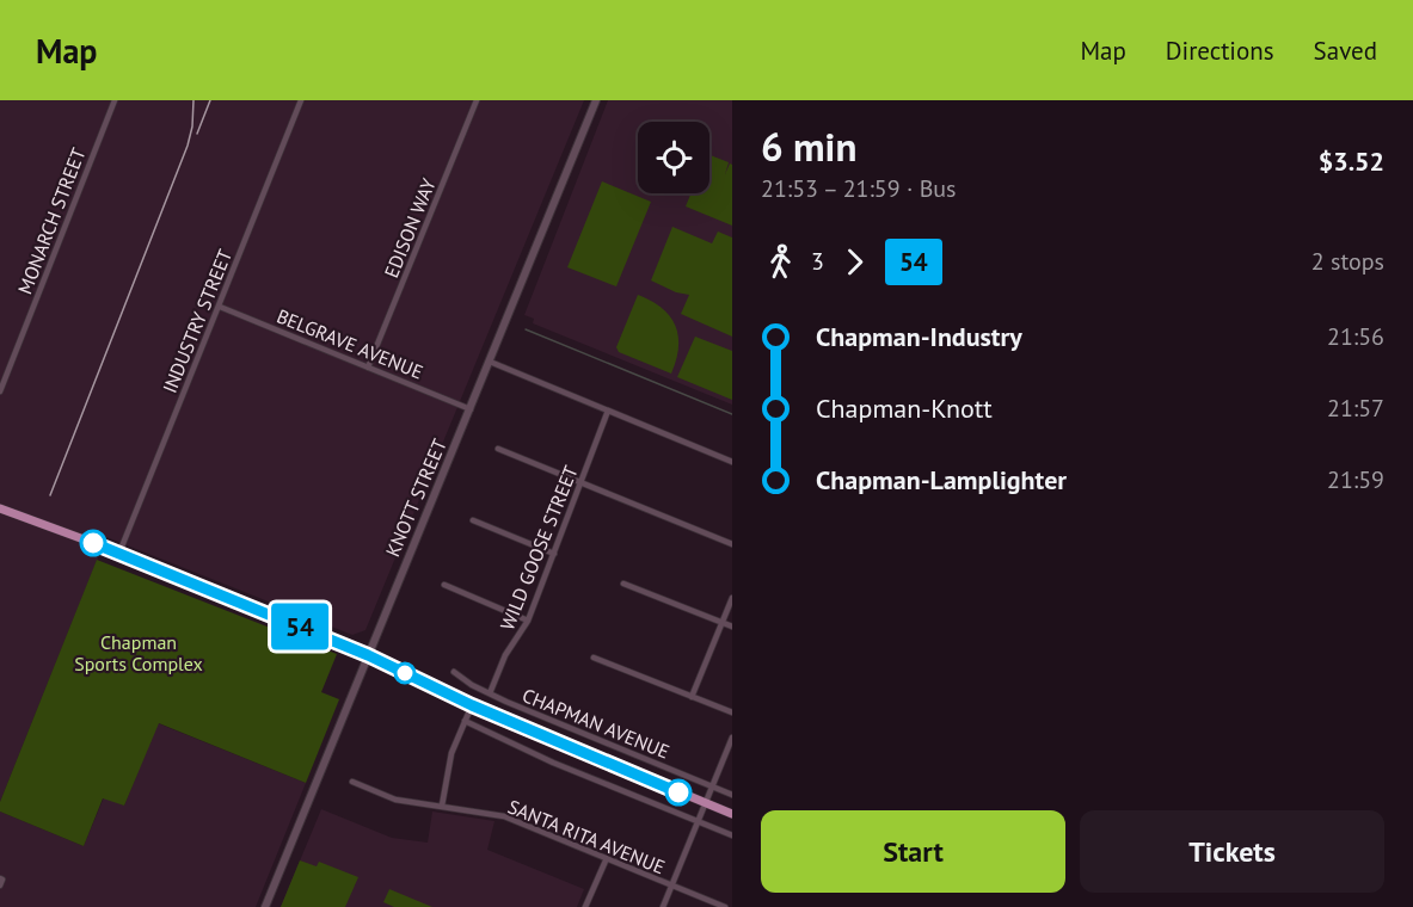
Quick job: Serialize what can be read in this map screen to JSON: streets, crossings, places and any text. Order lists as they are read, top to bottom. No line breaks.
{"streets":{"main road":["KNOTT STREET"],"street":["MONARCH STREET","EDISON WAY","INDUSTRY STREET","BELGRAVE AVENUE","WILD GOOSE STREET","CHAPMAN AVENUE","SANTA RITA AVENUE"]},"crossings":[["EDISON WAY","BELGRAVE AVENUE"],["INDUSTRY STREET","BELGRAVE AVENUE"],["BELGRAVE AVENUE","KNOTT STREET"],["WILD GOOSE STREET","CHAPMAN AVENUE"]],"parks":["Chapman Sports Complex"],"lines":["bus line 54"],"page":{"header":"Map","nav":["Map","Directions","Saved"],"on_map":"54","heading":["6 min","21:53 – 21:59 · Bus","$3.52"],"legs":["3","54","2 stops"],"list":[{"name":"Chapman-Industry","value":"21:56"},{"name":"Chapman-Knott","value":"21:57"},{"name":"Chapman-Lamplighter","value":"21:59"}],"buttons":["Start","Tickets"]}}
